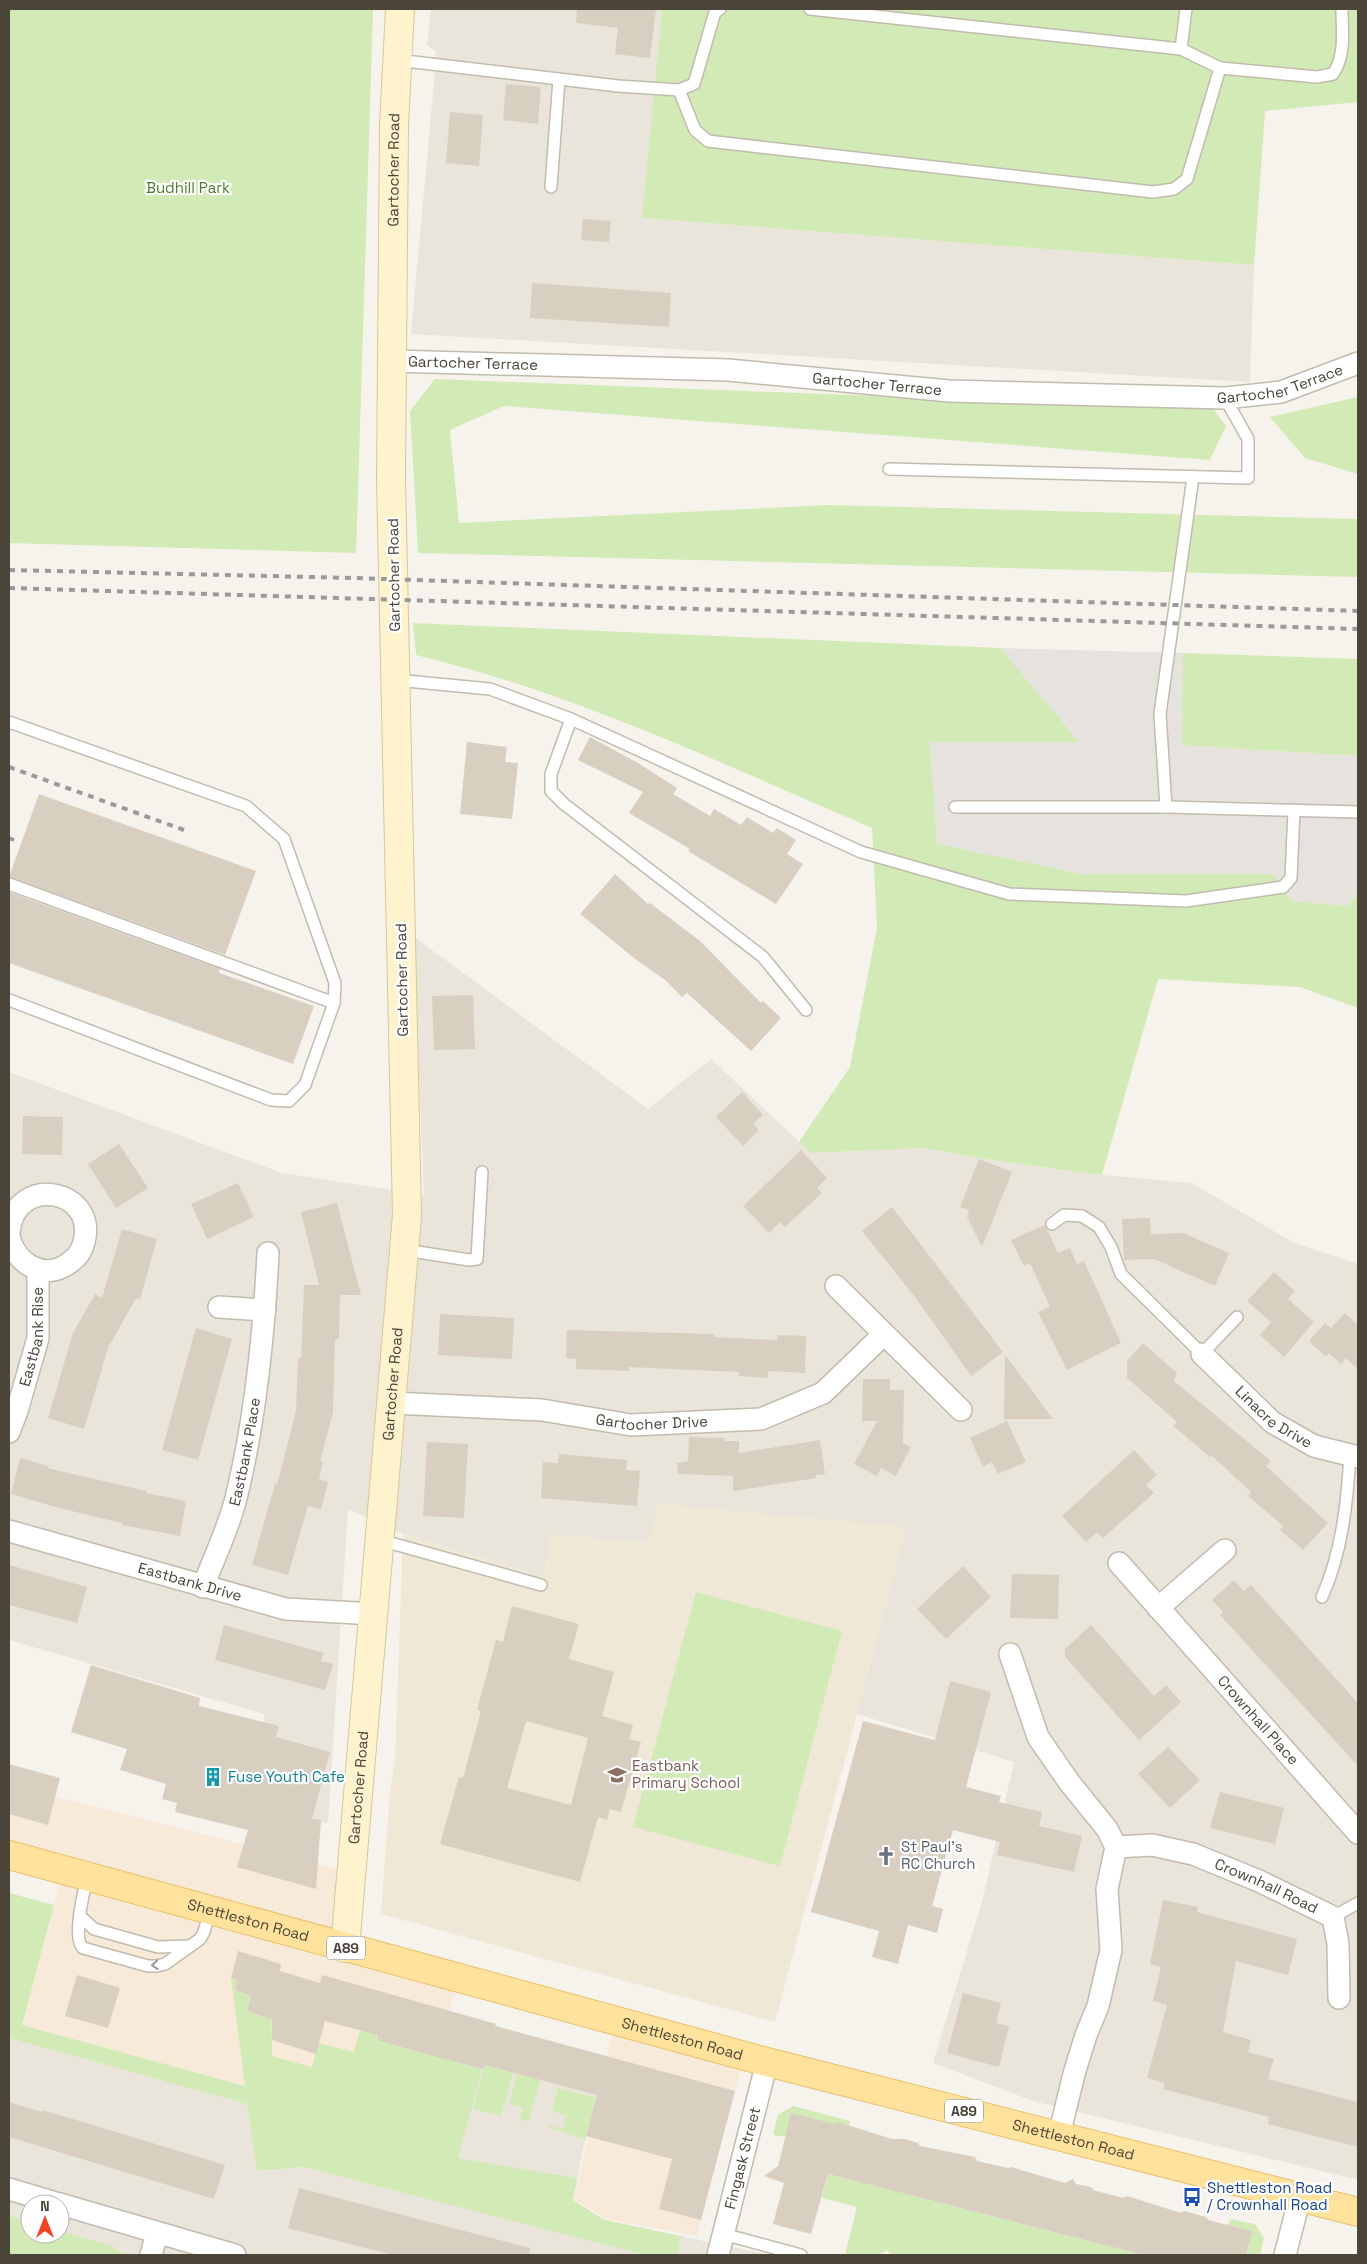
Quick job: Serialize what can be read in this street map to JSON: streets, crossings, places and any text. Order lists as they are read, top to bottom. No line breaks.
{"streets":{"main road":["Gartocher Road","Shettleston Road","A89"],"street":["Gartocher Terrace","Eastbank Rise","Linacre Drive","Gartocher Drive","Eastbank Place","Eastbank Drive","Crownhall Place","Crownhall Road","Fingask Street"]},"crossings":[["Gartocher Road","Gartocher Terrace"],["Gartocher Road","Gartocher Drive"],["Gartocher Road","Eastbank Drive"],["Gartocher Road","Shettleston Road"],["Eastbank Place","Eastbank Drive"],["Shettleston Road","Fingask Street"]],"parks":["Budhill Park"],"places":{"school or university":["Eastbank Primary School"],"building":["Fuse Youth Cafe"],"church":["St Paul's RC Church"],"bus stop":["Shettleston Road / Crownhall Road"]},"north":"top"}
